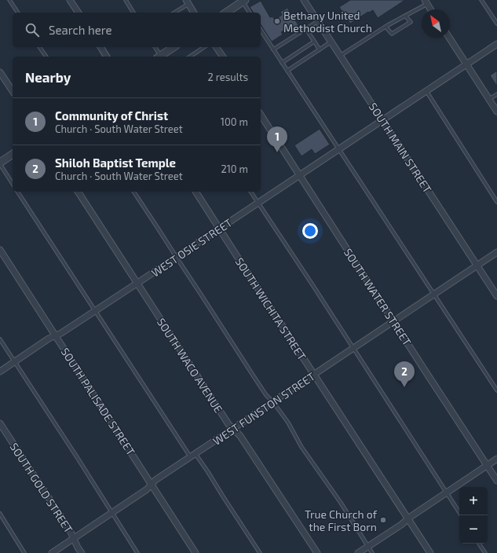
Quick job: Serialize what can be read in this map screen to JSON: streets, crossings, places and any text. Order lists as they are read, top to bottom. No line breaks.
{"streets":{"street":["SOUTH MAIN STREET","WEST OSIE STREET","SOUTH WATER STREET","SOUTH WICHITA STREET","SOUTH WACO AVENUE","SOUTH PALISADE STREET","WEST FUNSTON STREET","SOUTH GOLD STREET"]},"crossings":[["SOUTH MAIN STREET","WEST OSIE STREET"],["SOUTH MAIN STREET","WEST FUNSTON STREET"],["WEST OSIE STREET","SOUTH WATER STREET"],["WEST OSIE STREET","SOUTH WICHITA STREET"],["WEST OSIE STREET","SOUTH WACO AVENUE"],["WEST OSIE STREET","SOUTH PALISADE STREET"],["SOUTH WATER STREET","WEST FUNSTON STREET"],["SOUTH WICHITA STREET","WEST FUNSTON STREET"],["SOUTH WACO AVENUE","WEST FUNSTON STREET"],["SOUTH PALISADE STREET","WEST FUNSTON STREET"],["WEST FUNSTON STREET","SOUTH GOLD STREET"]],"places":["Bethany United Methodist Church","True Church of the First Born"],"north":"top left","page":{"search":"Search here","heading":["Nearby","2 results"],"list":[{"mark":"1","name":"Community of Christ","note":"Church · South Water Street","value":"100 m"},{"mark":"2","name":"Shiloh Baptist Temple","note":"Church · South Water Street","value":"210 m"}],"pins":["1","2"],"map_buttons":["+","−"]}}
